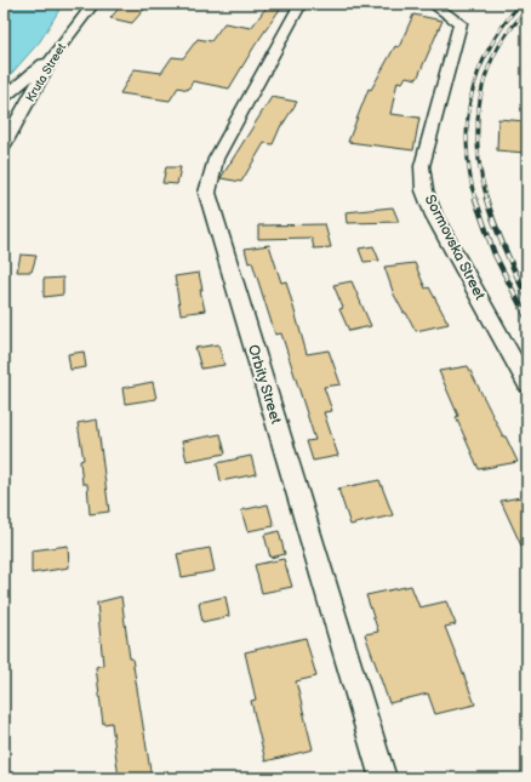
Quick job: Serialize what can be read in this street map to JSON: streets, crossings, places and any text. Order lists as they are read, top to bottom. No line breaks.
{"streets":{"street":["Kruta Street","Sormovska Street","Orbity Street"]}}
